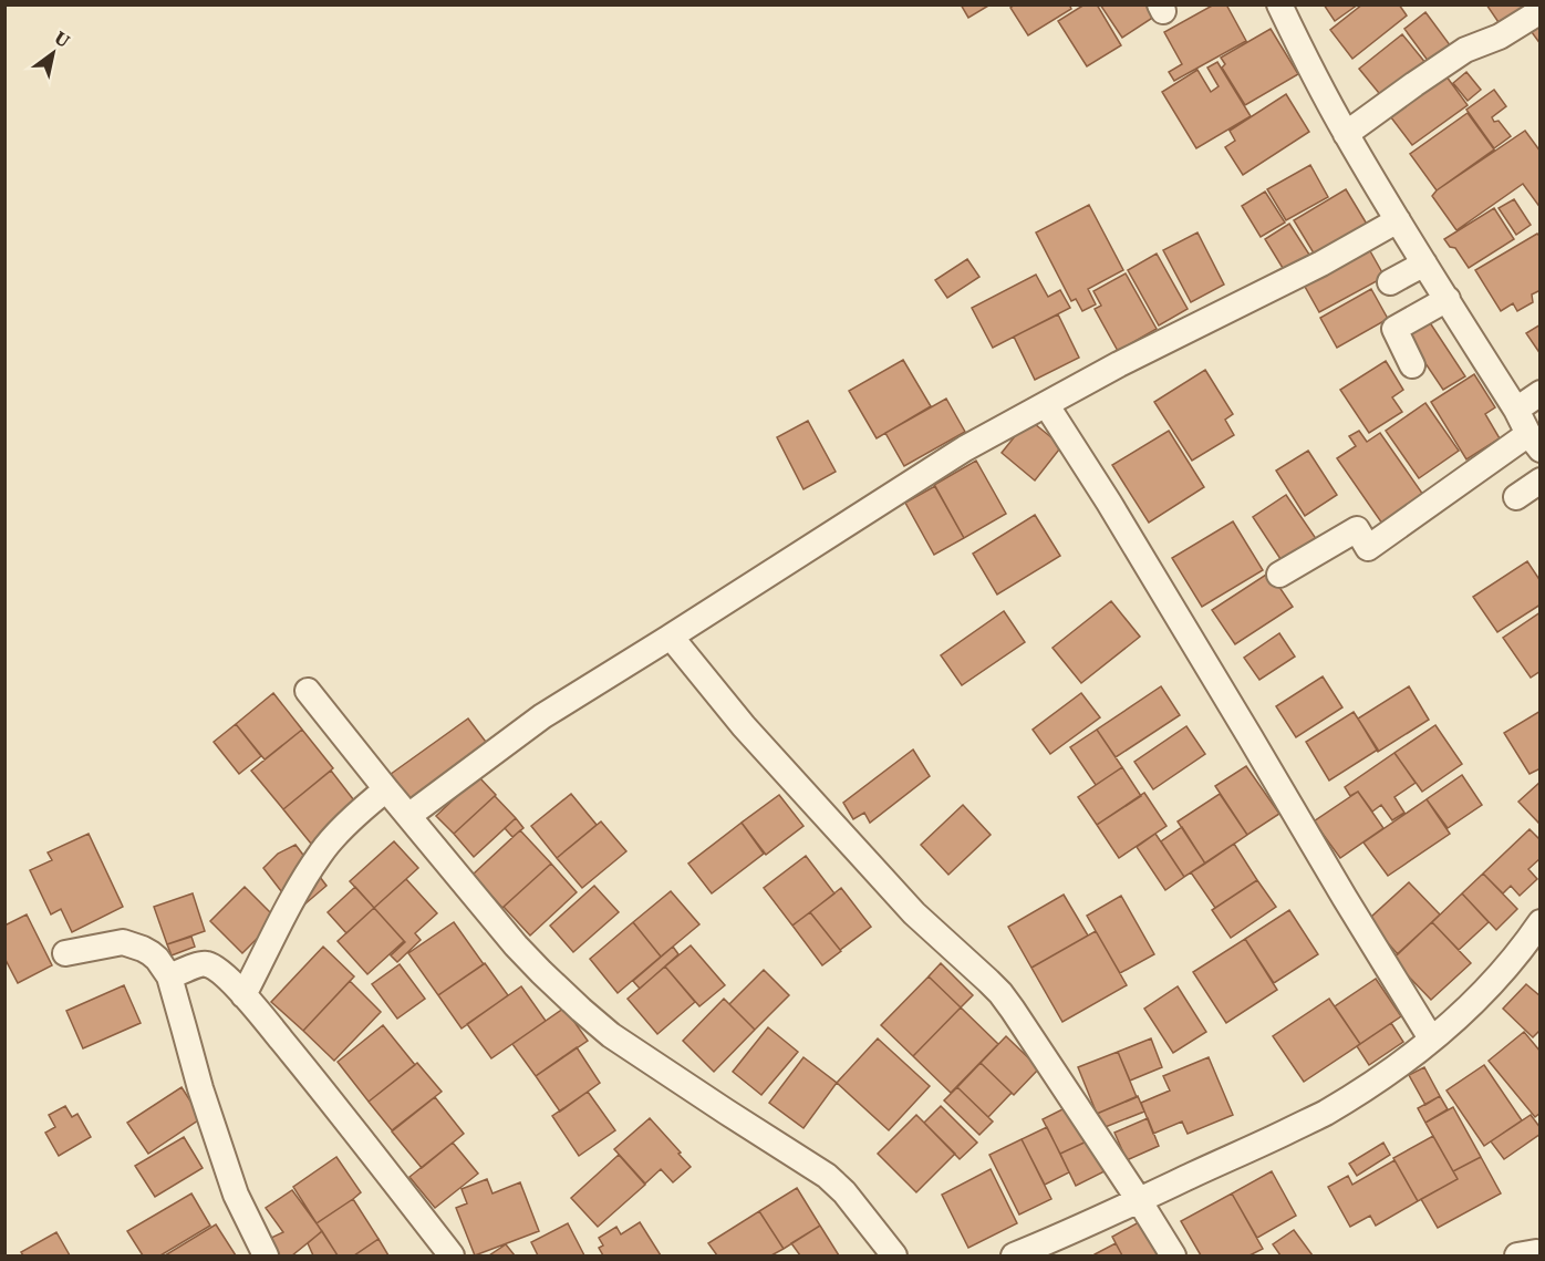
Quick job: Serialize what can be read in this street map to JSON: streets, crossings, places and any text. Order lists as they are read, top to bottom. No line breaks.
{"north":"top right"}
